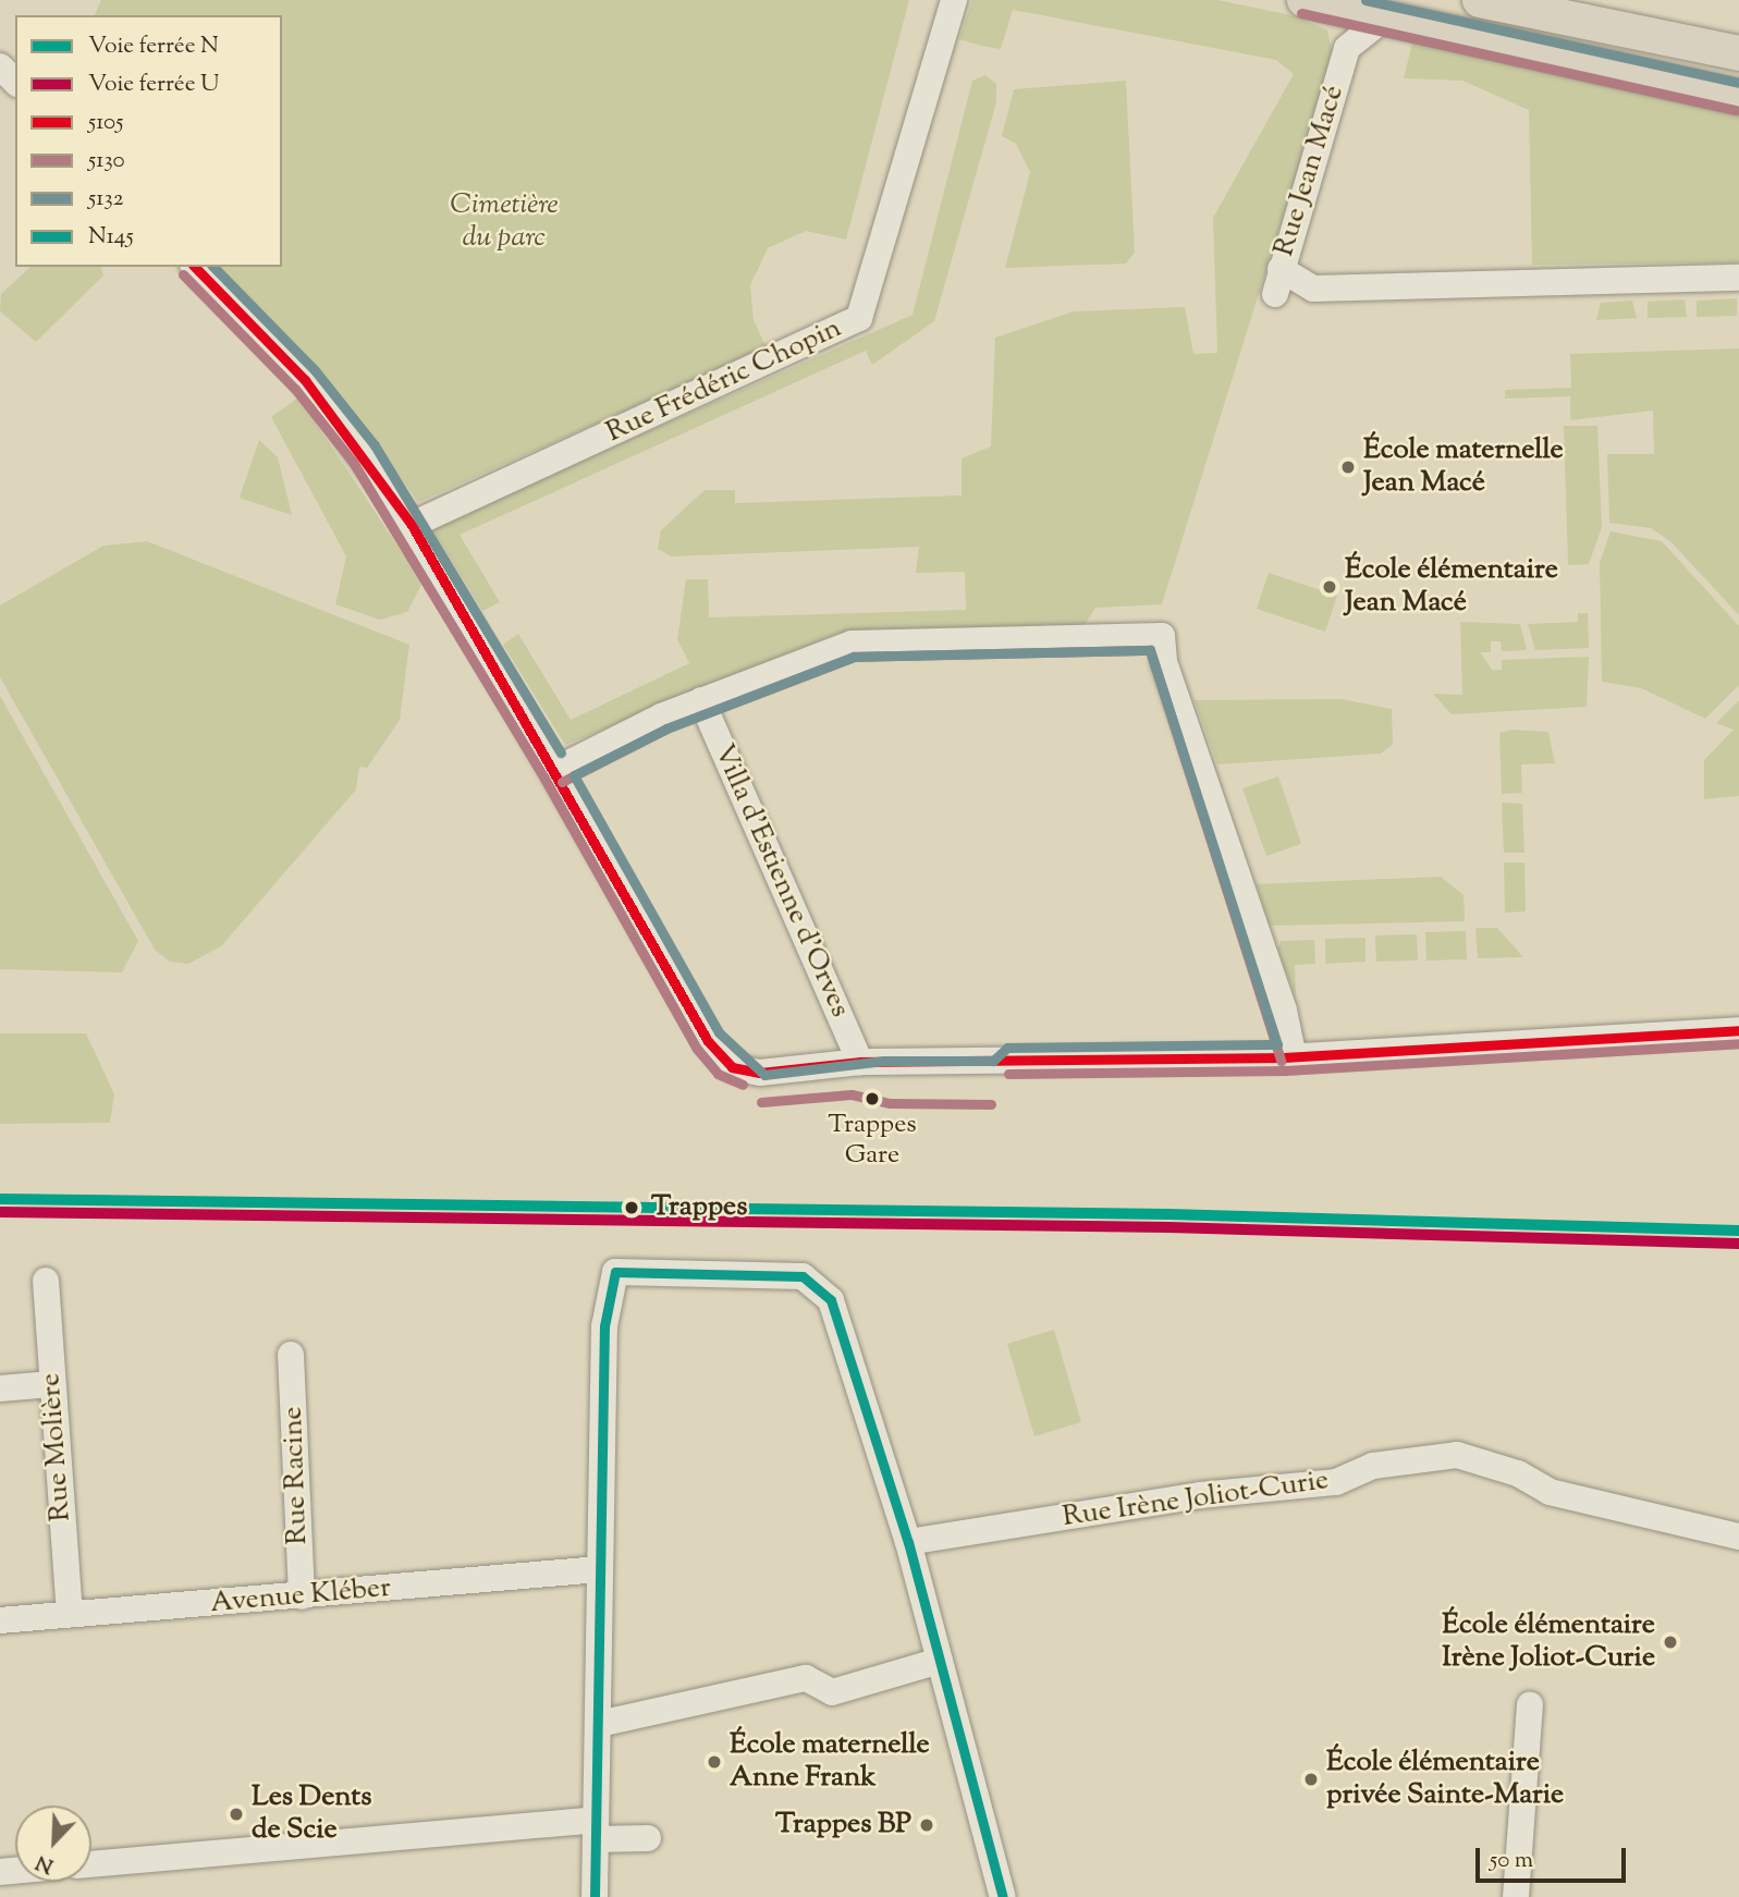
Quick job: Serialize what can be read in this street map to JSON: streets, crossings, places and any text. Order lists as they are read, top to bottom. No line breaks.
{"streets":{"street":["Rue Jean Macé","Rue Frédéric Chopin","Villa d'Estienne d'Orves","Rue Molière","Rue Racine","Rue Irène Joliot-Curie","Avenue Kléber"]},"crossings":[["Rue Molière","Avenue Kléber"],["Rue Racine","Avenue Kléber"]],"parks":["Cimetière du parc"],"places":["École maternelle Jean Macé","École élémentaire Jean Macé","Trappes Gare","Trappes","École élémentaire Irène Joliot-Curie","École maternelle Anne Frank","École élémentaire privée Sainte-Marie","Les Dents de Scie","Trappes BP"],"lines":["transit line 5132","transit line 5130","transit line 5105","rail line N","rail line U","transit line N145"],"legend":["Voie ferrée N","Voie ferrée U","5105","5130","5132","N145"],"scale_bar":"50 m","north":"bottom left"}
